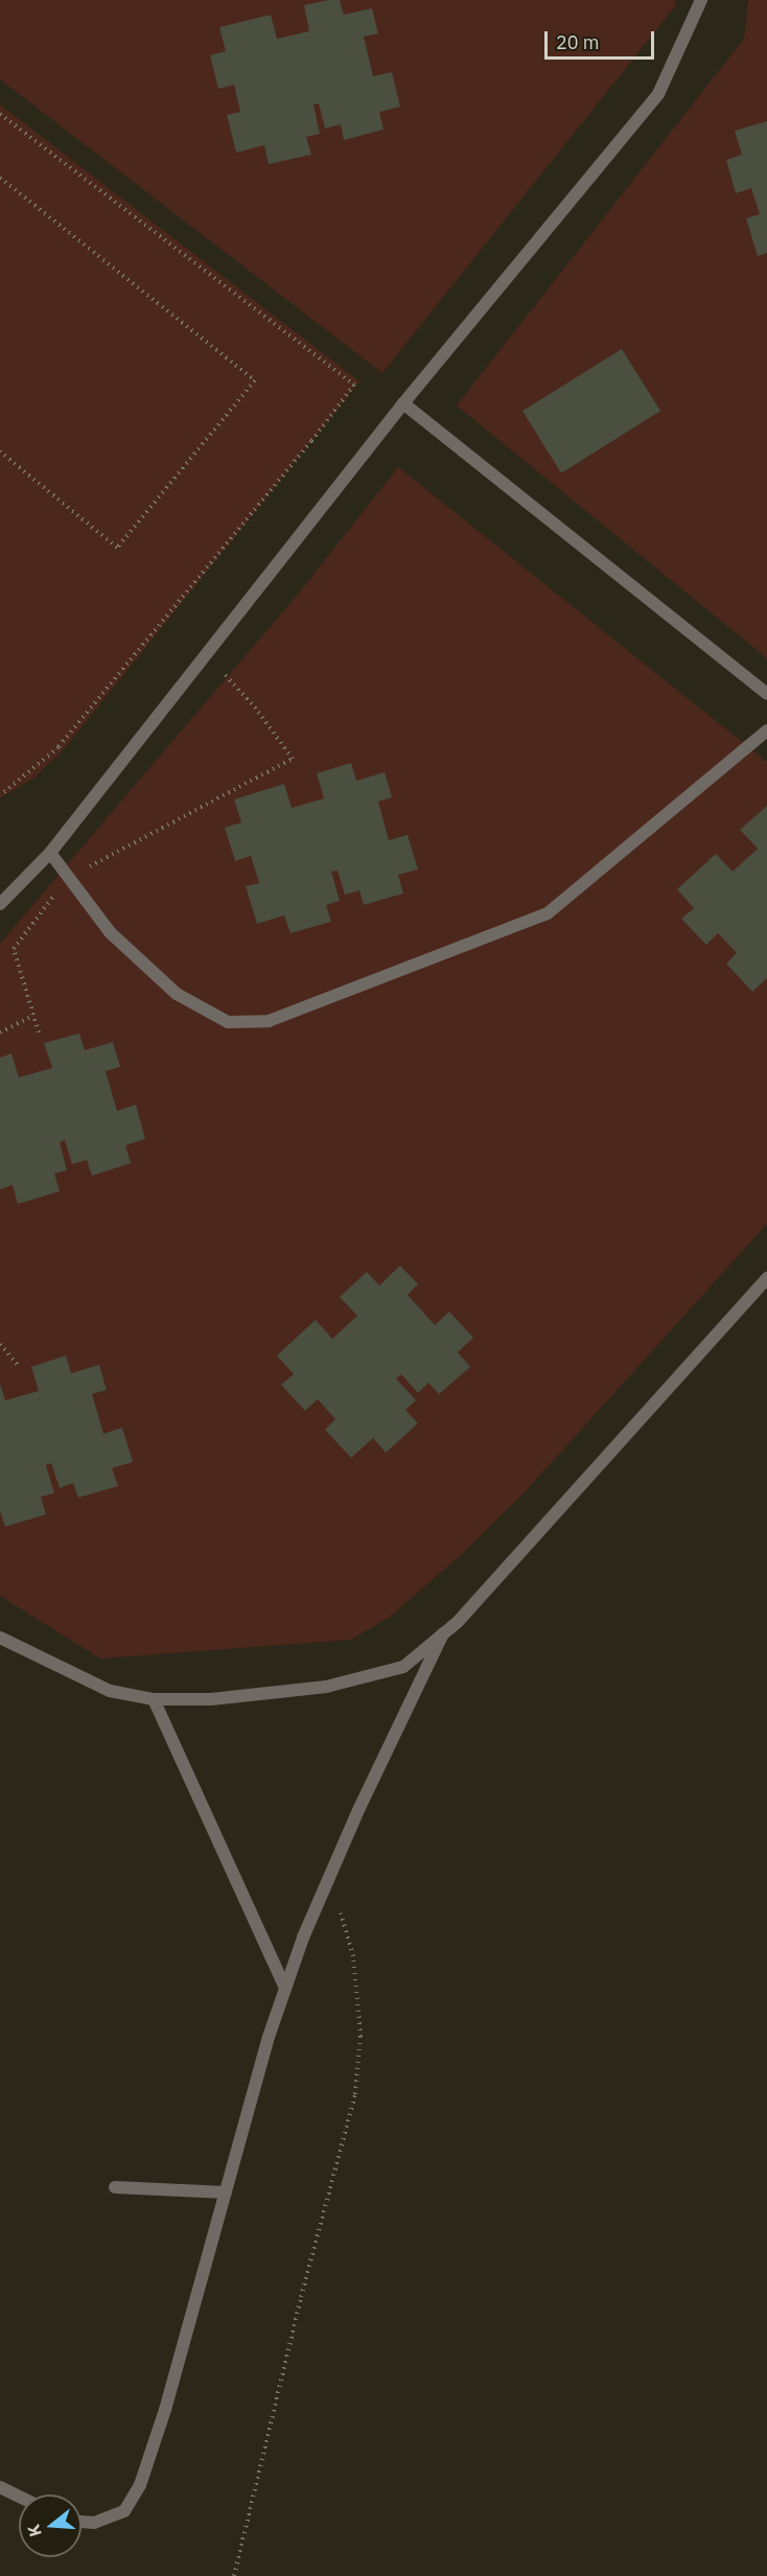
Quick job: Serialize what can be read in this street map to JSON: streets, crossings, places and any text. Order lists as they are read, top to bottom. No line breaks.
{"scale_bar":"20 m","north":"left"}
